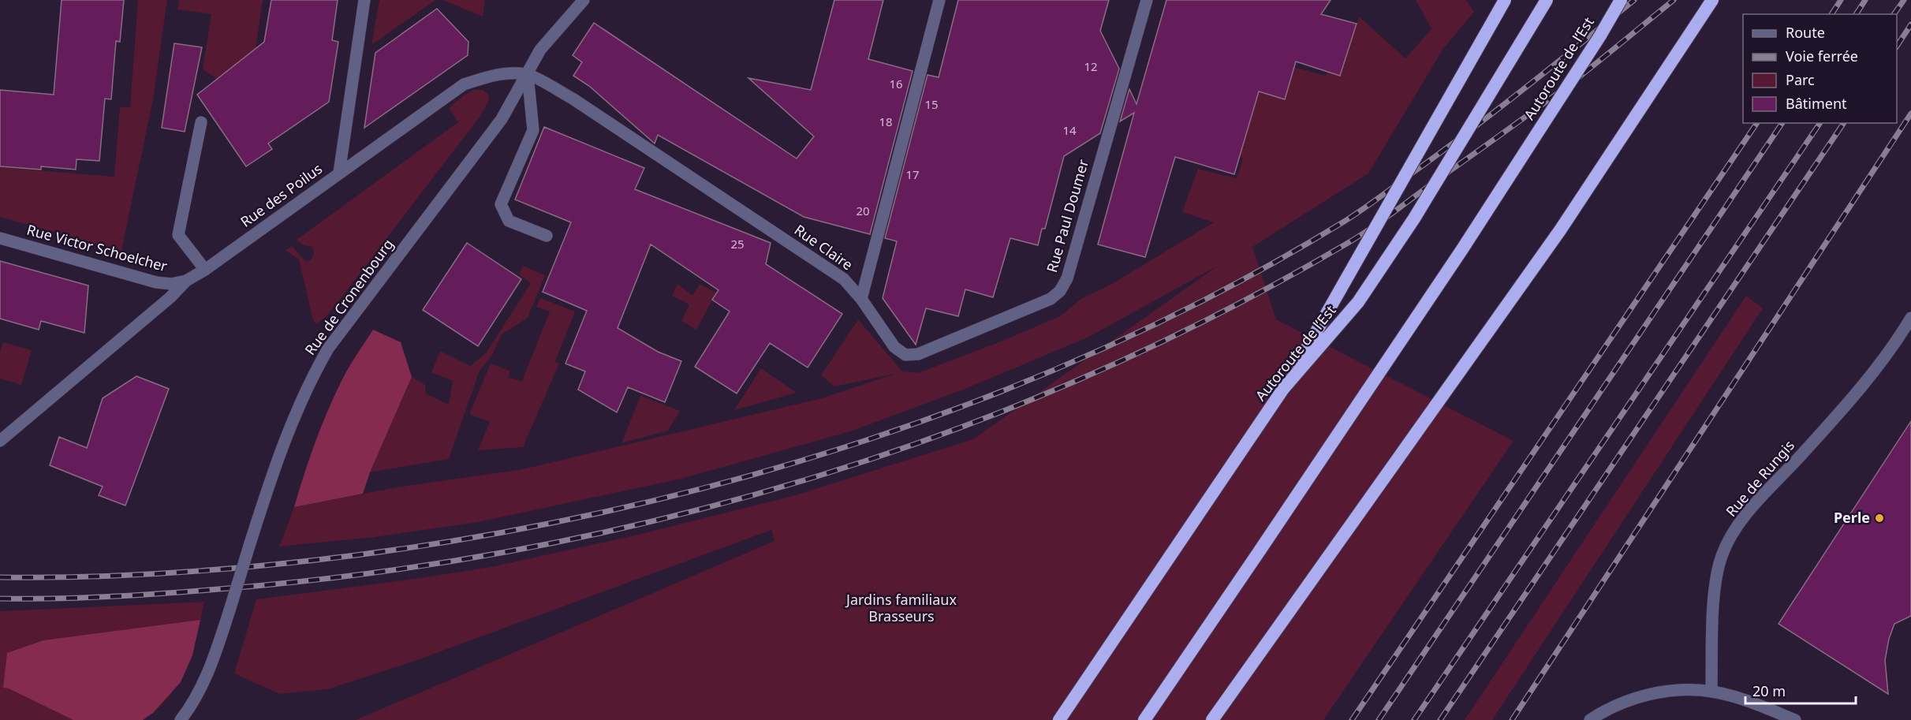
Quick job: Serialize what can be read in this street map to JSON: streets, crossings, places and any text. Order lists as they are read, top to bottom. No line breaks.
{"streets":{"highway":["Autoroute de l’Est"],"street":["Rue des Poilus","Rue Paul Doumer","Rue Claire","Rue Victor Schoelcher","Rue de Cronenbourg","Rue de Rungis"]},"crossings":[["Rue des Poilus","Rue Claire"],["Rue des Poilus","Rue Victor Schoelcher"],["Rue des Poilus","Rue de Cronenbourg"],["Rue Paul Doumer","Rue Claire"],["Rue Claire","Rue de Cronenbourg"]],"parks":["Jardins familiaux Brasseurs"],"places":["Perle"],"house_numbers":["12","16","15","18","14","17","20","25"],"legend":["Route","Voie ferrée","Parc","Bâtiment"],"scale_bar":"20 m"}
